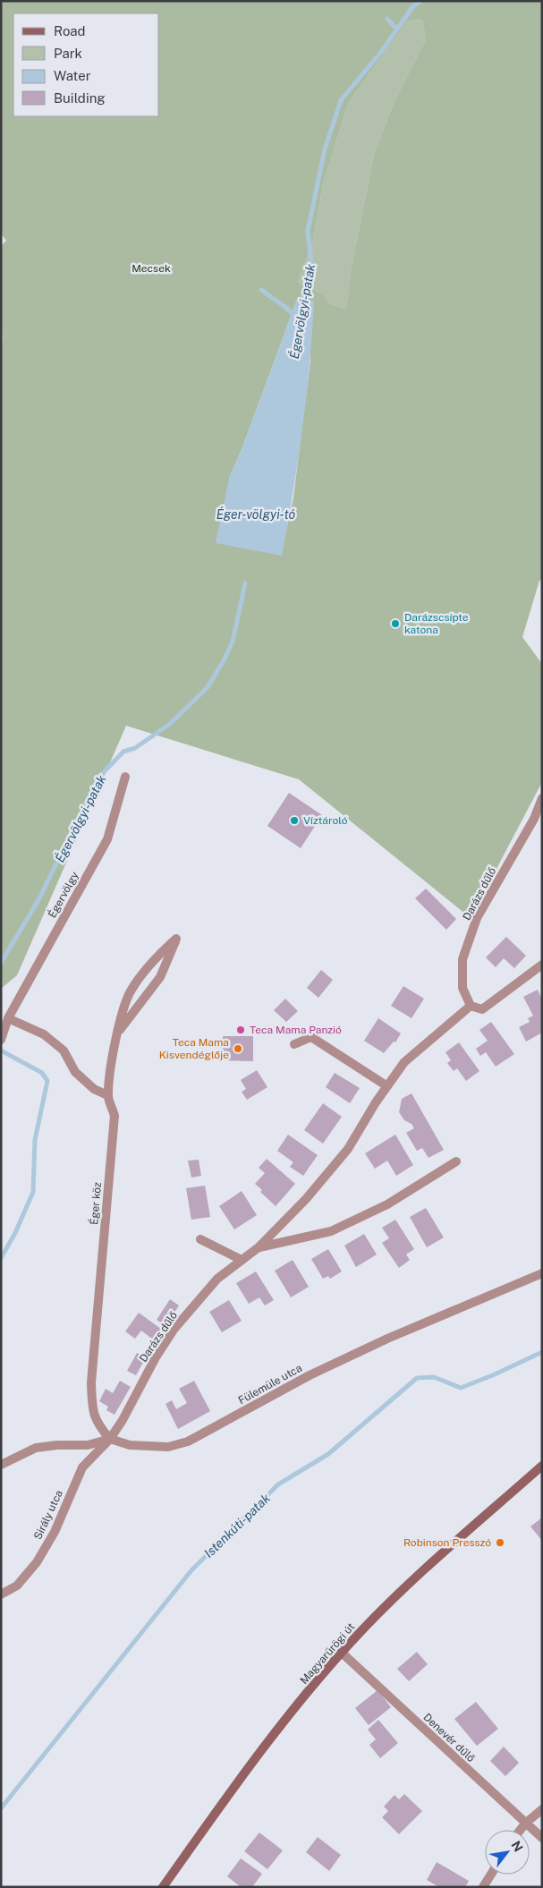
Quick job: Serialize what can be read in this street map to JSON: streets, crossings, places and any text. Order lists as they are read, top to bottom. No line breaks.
{"streets":{"main road":["Magyarürögi út"],"street":["Darázs dűlő","Égervölgy","Éger köz","Fülemüle utca","Sirály utca","Denevér dűlő"]},"crossings":[["Darázs dűlő","Éger köz"],["Darázs dűlő","Fülemüle utca"],["Darázs dűlő","Sirály utca"],["Éger köz","Fülemüle utca"],["Éger köz","Sirály utca"],["Fülemüle utca","Sirály utca"],["Magyarürögi út","Denevér dűlő"]],"water":["Égervölgyi-patak","Éger-völgyi-tó","Istenkúti-patak"],"parks":["Mecsek"],"places":["Darázscsípte katona","Víztároló","Teca Mama Panzió","Teca Mama Kisvendéglője","Robinson Presszó"],"legend":["Road","Park","Water","Building"],"north":"top right"}
